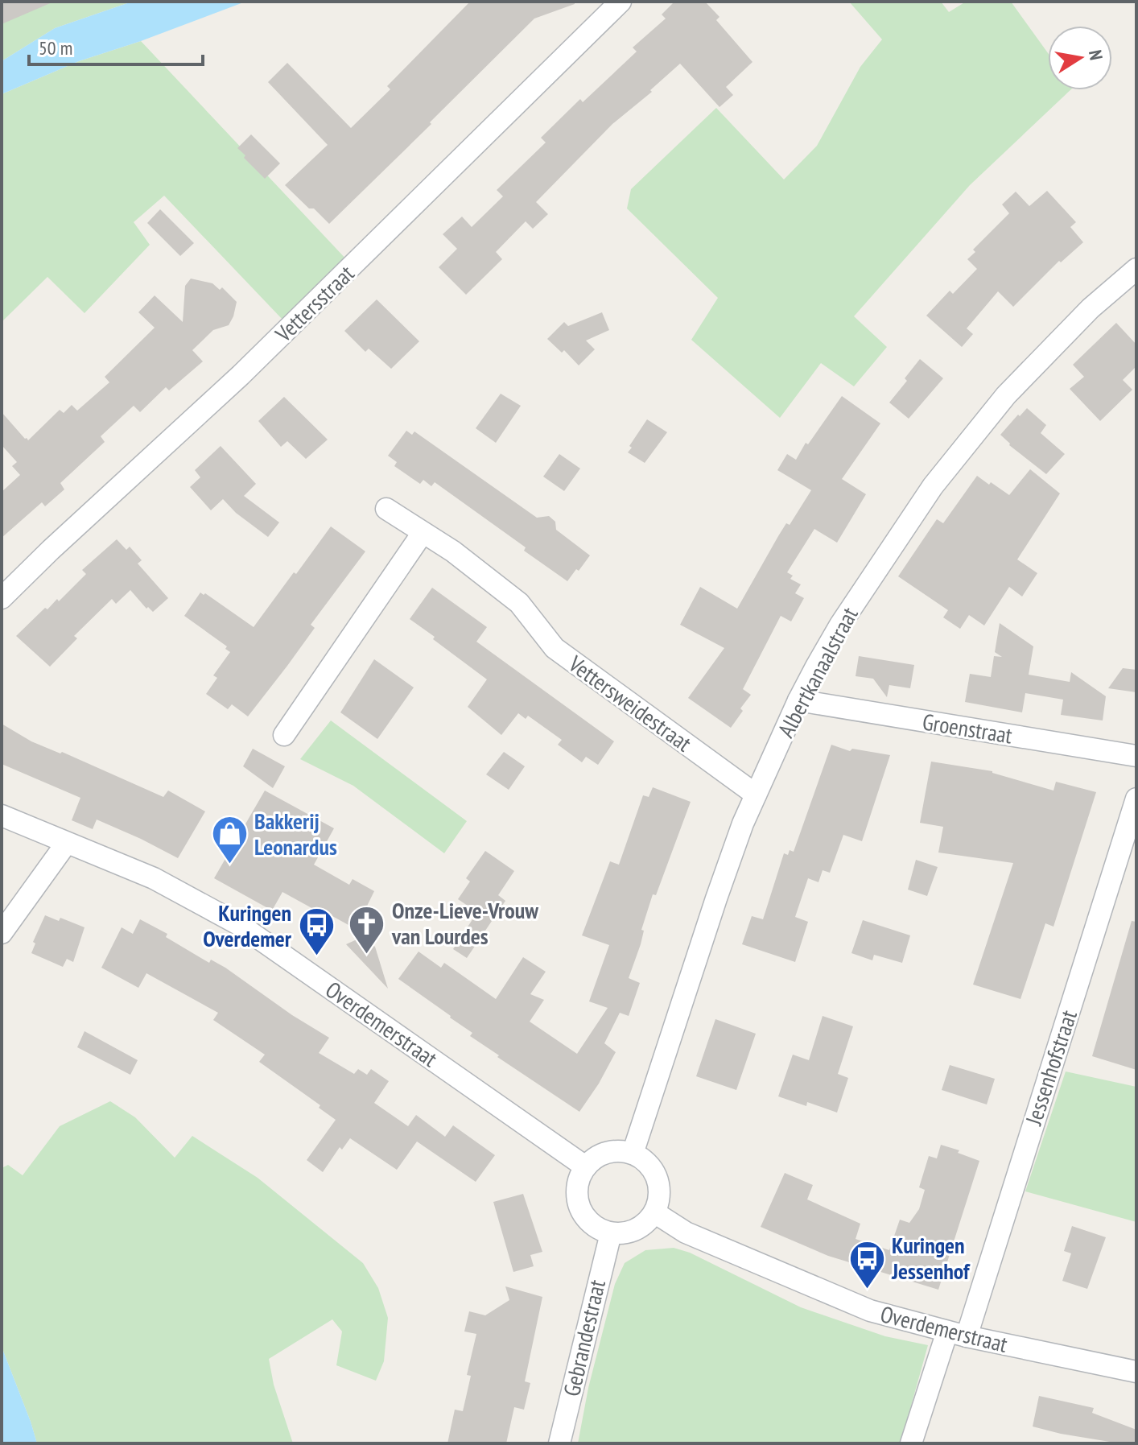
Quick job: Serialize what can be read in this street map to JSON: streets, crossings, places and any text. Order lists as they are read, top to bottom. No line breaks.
{"streets":{"street":["Vettersstraat","Albertkanaalstraat","Vettersweidestraat","Groenstraat","Overdemerstraat","Jessenhofstraat","Gebrandestraat"]},"crossings":[["Albertkanaalstraat","Vettersweidestraat"],["Albertkanaalstraat","Groenstraat"],["Albertkanaalstraat","Overdemerstraat"],["Albertkanaalstraat","Gebrandestraat"],["Overdemerstraat","Jessenhofstraat"],["Overdemerstraat","Gebrandestraat"]],"places":{"shop":["Bakkerij Leonardus"],"church":["Onze-Lieve-Vrouw van Lourdes"],"bus stop":["Kuringen Overdemer","Kuringen Jessenhof"]},"scale_bar":"50 m","north":"right"}
